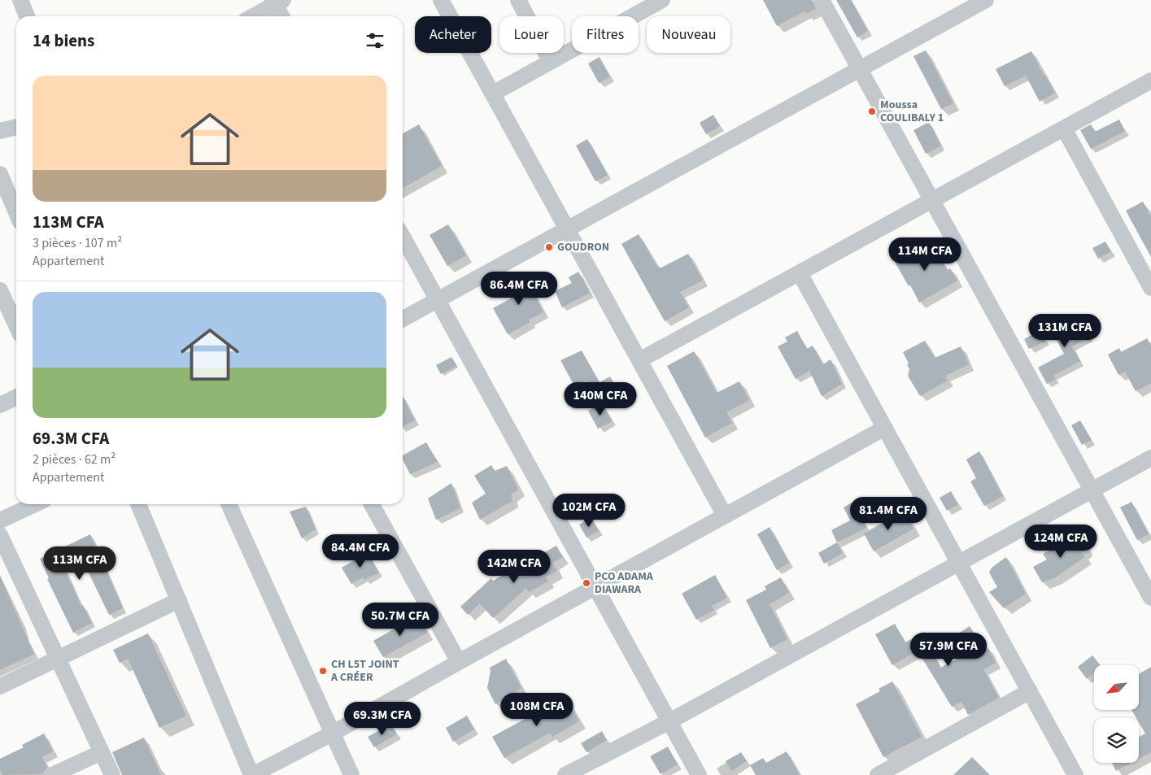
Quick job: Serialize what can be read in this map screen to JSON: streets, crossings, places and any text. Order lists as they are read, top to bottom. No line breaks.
{"places":["Moussa COULIBALY 1","GOUDRON","PCO ADAMA DIAWARA","CH L5T JOINT A CRÉER"],"north":"bottom left","page":{"chip":["Acheter","Louer","Filtres","Nouveau"],"heading":"14 biens","list":[{"name":"113M CFA","note":"3 pièces · 107 m² · Appartement"},{"name":"69.3M CFA","note":"2 pièces · 62 m² · Appartement"}],"price":["114M CFA","86.4M CFA","131M CFA","140M CFA","102M CFA","81.4M CFA","124M CFA","84.4M CFA","113M CFA","142M CFA","50.7M CFA","57.9M CFA","108M CFA","69.3M CFA"]}}
